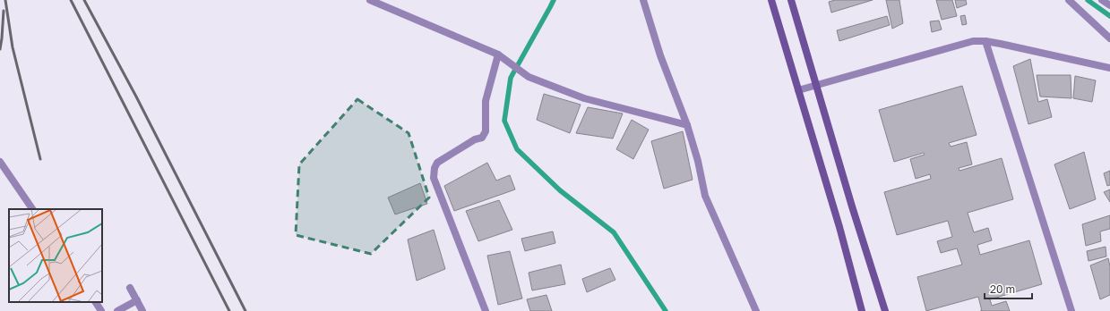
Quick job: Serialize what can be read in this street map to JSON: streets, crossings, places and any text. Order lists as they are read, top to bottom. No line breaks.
{"scale_bar":"20 m"}
